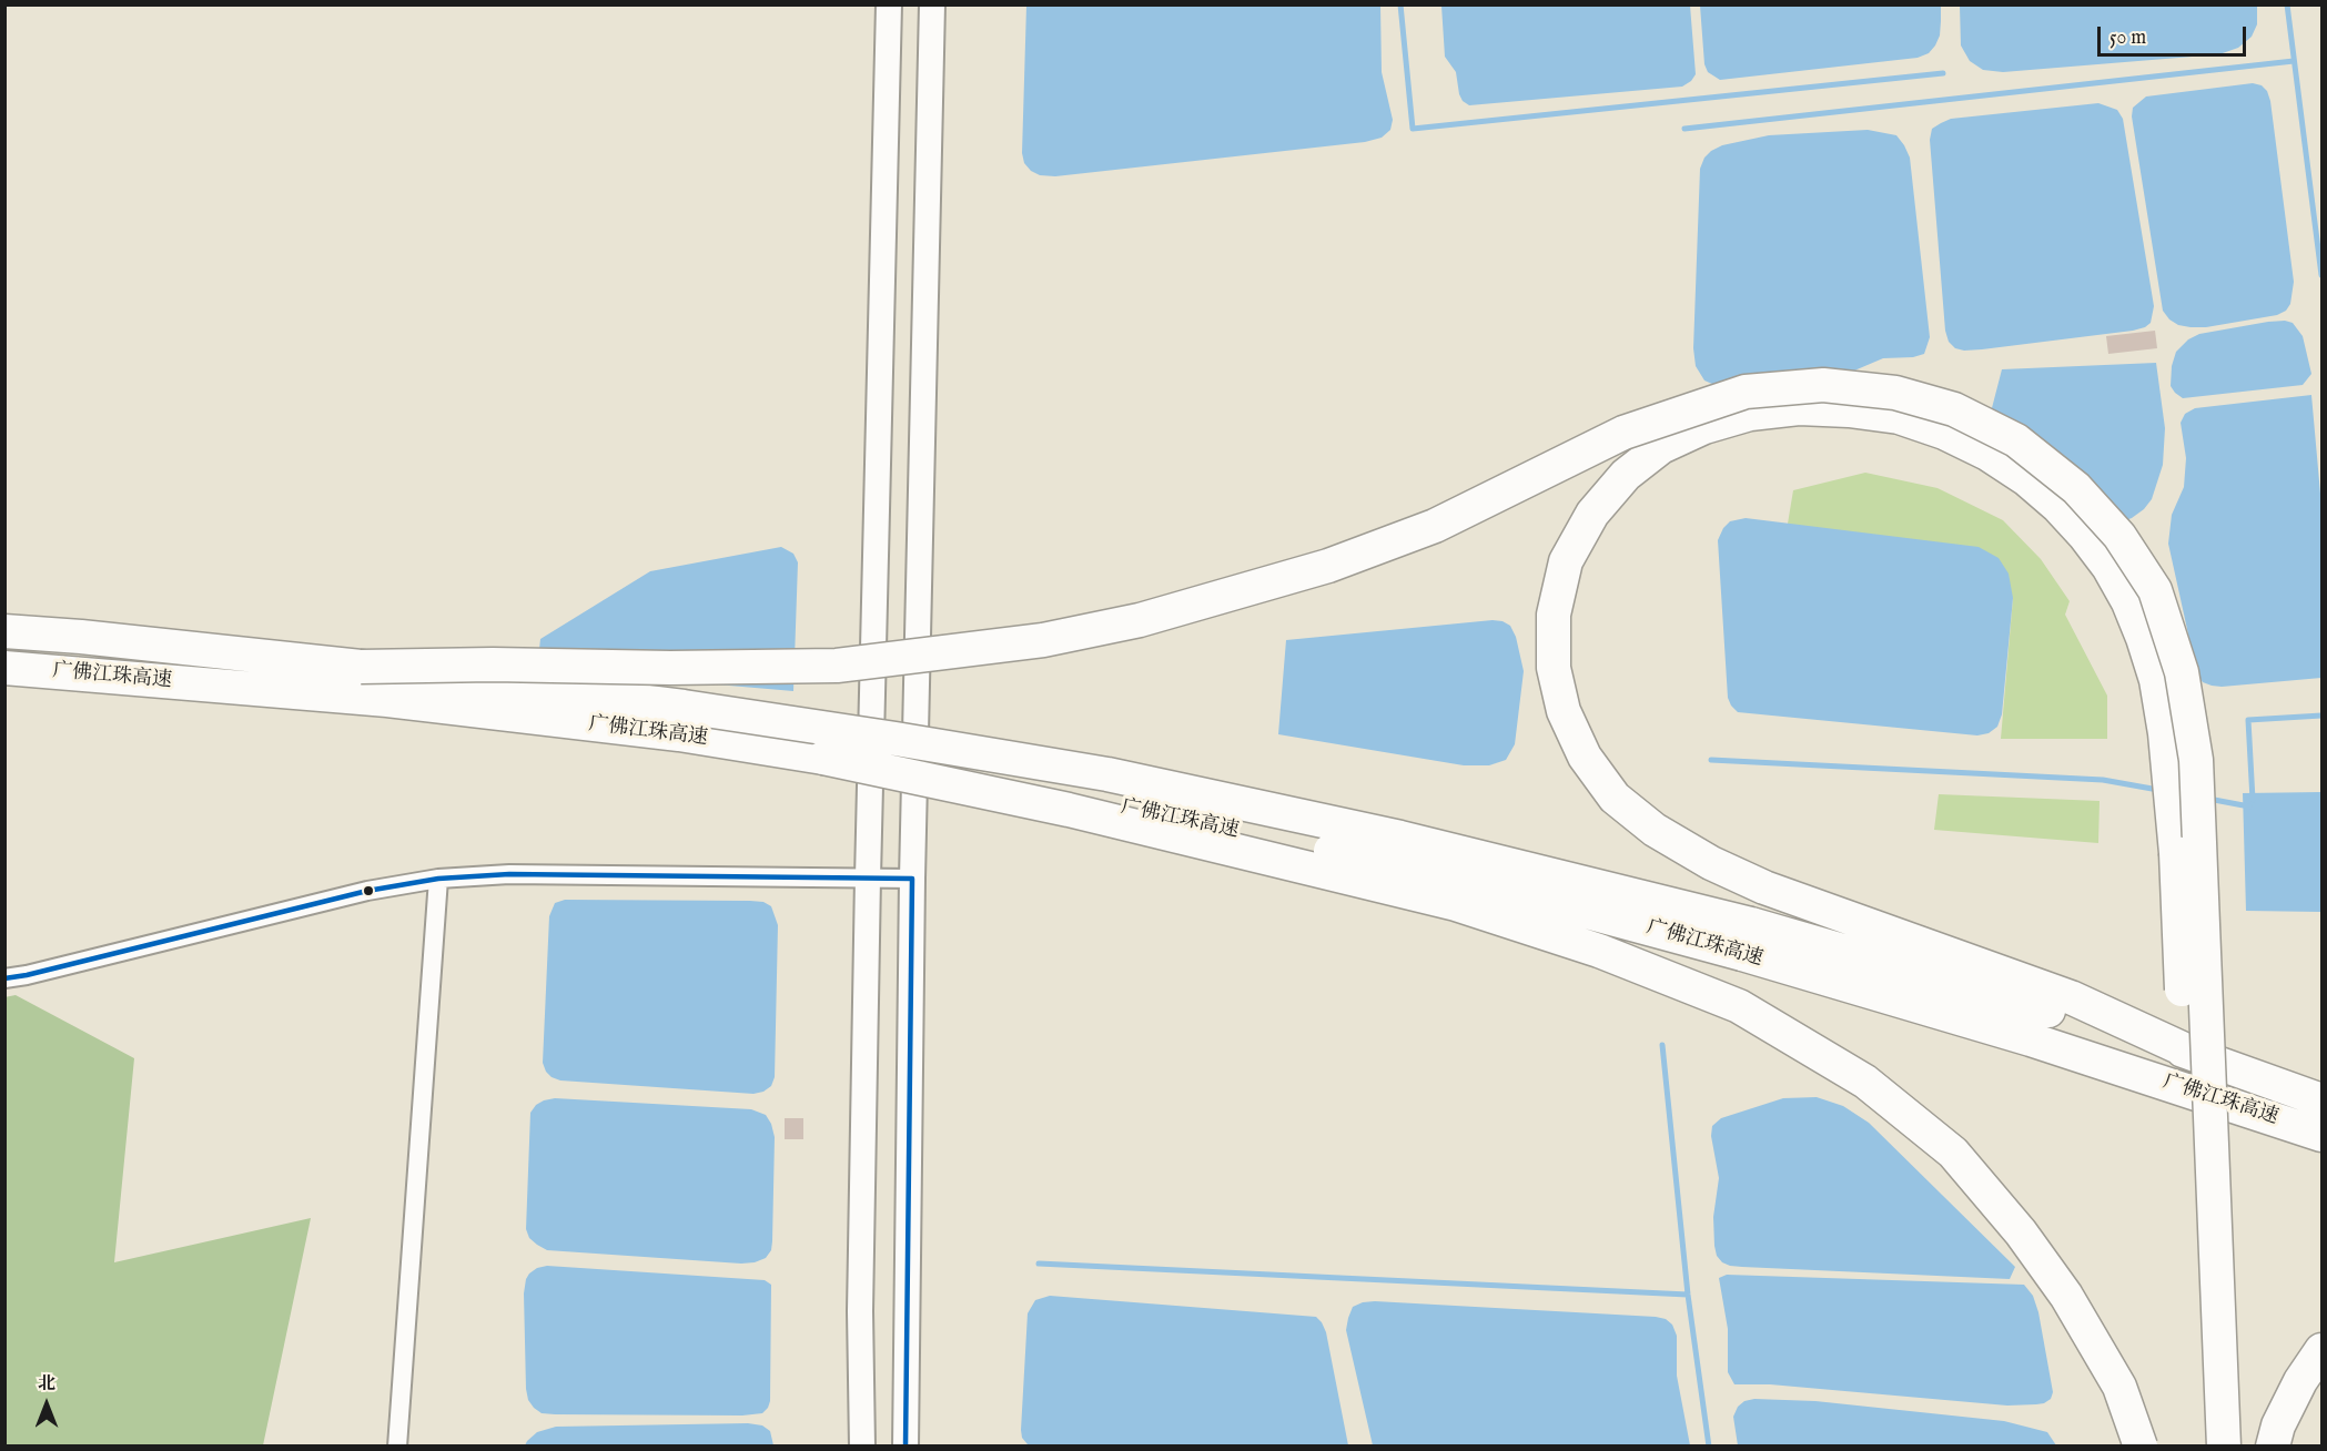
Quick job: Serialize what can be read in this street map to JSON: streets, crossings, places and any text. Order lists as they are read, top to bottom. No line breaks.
{"streets":{"highway":["广佛江珠高速"]},"scale_bar":"50 m","north":"top"}
